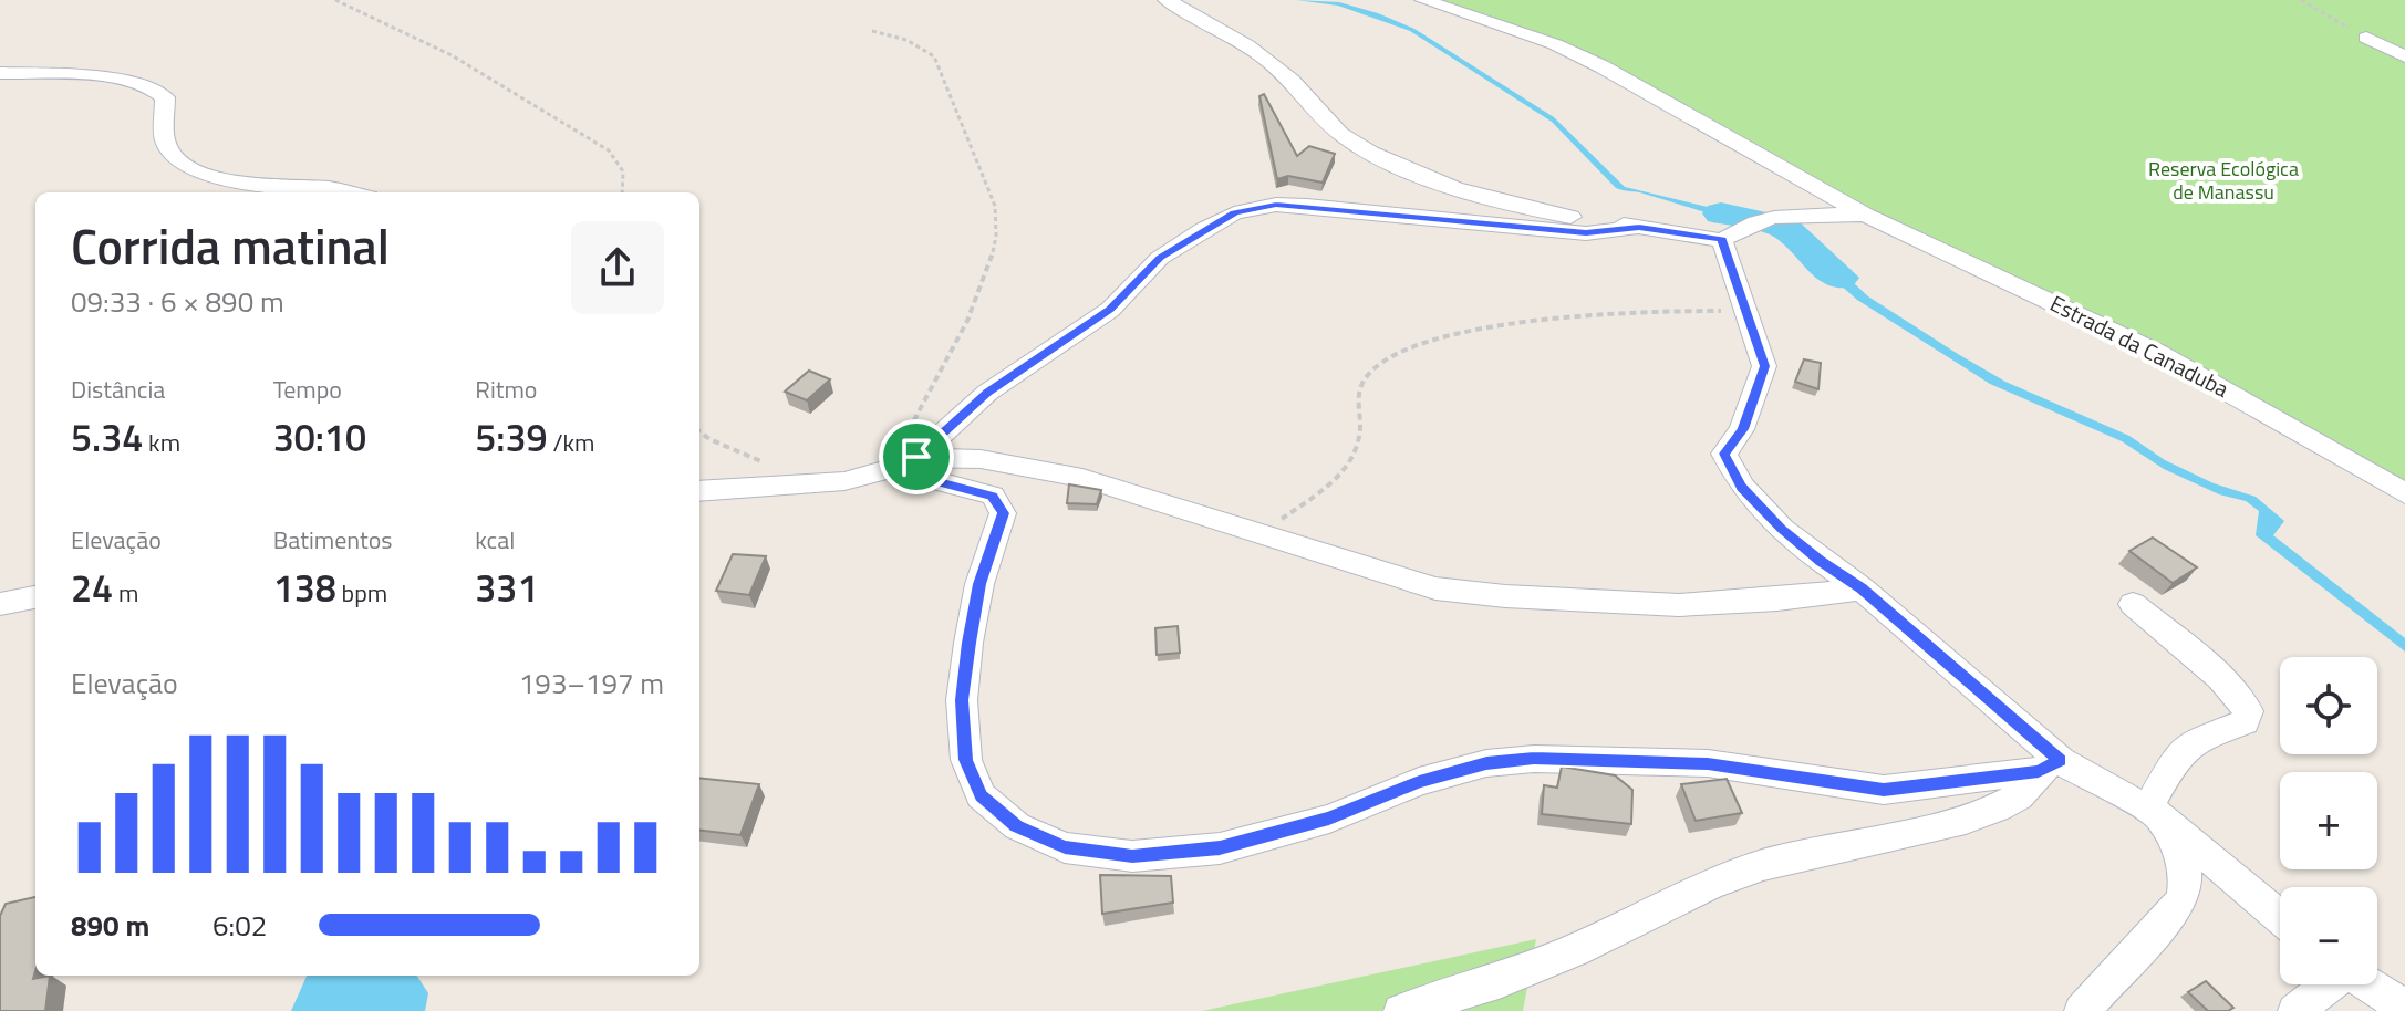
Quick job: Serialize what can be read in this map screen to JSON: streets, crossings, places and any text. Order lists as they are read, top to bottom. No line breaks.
{"streets":{"street":["Estrada da Canaduba"]},"parks":["Reserva Ecológica de Manassu"],"page":{"heading":["Corrida matinal","09:33 · 6 × 890 m"],"stats":[["Distância","5.34 km"],["Tempo","30:10"],["Ritmo","5:39 /km"],["Elevação","24 m"],["Batimentos","138 bpm"],["kcal","331"]],"chart":["Elevação","193–197 m"],"map_buttons":["+","−"],"list":[{"name":"890 m","note":"6:02"}]}}
